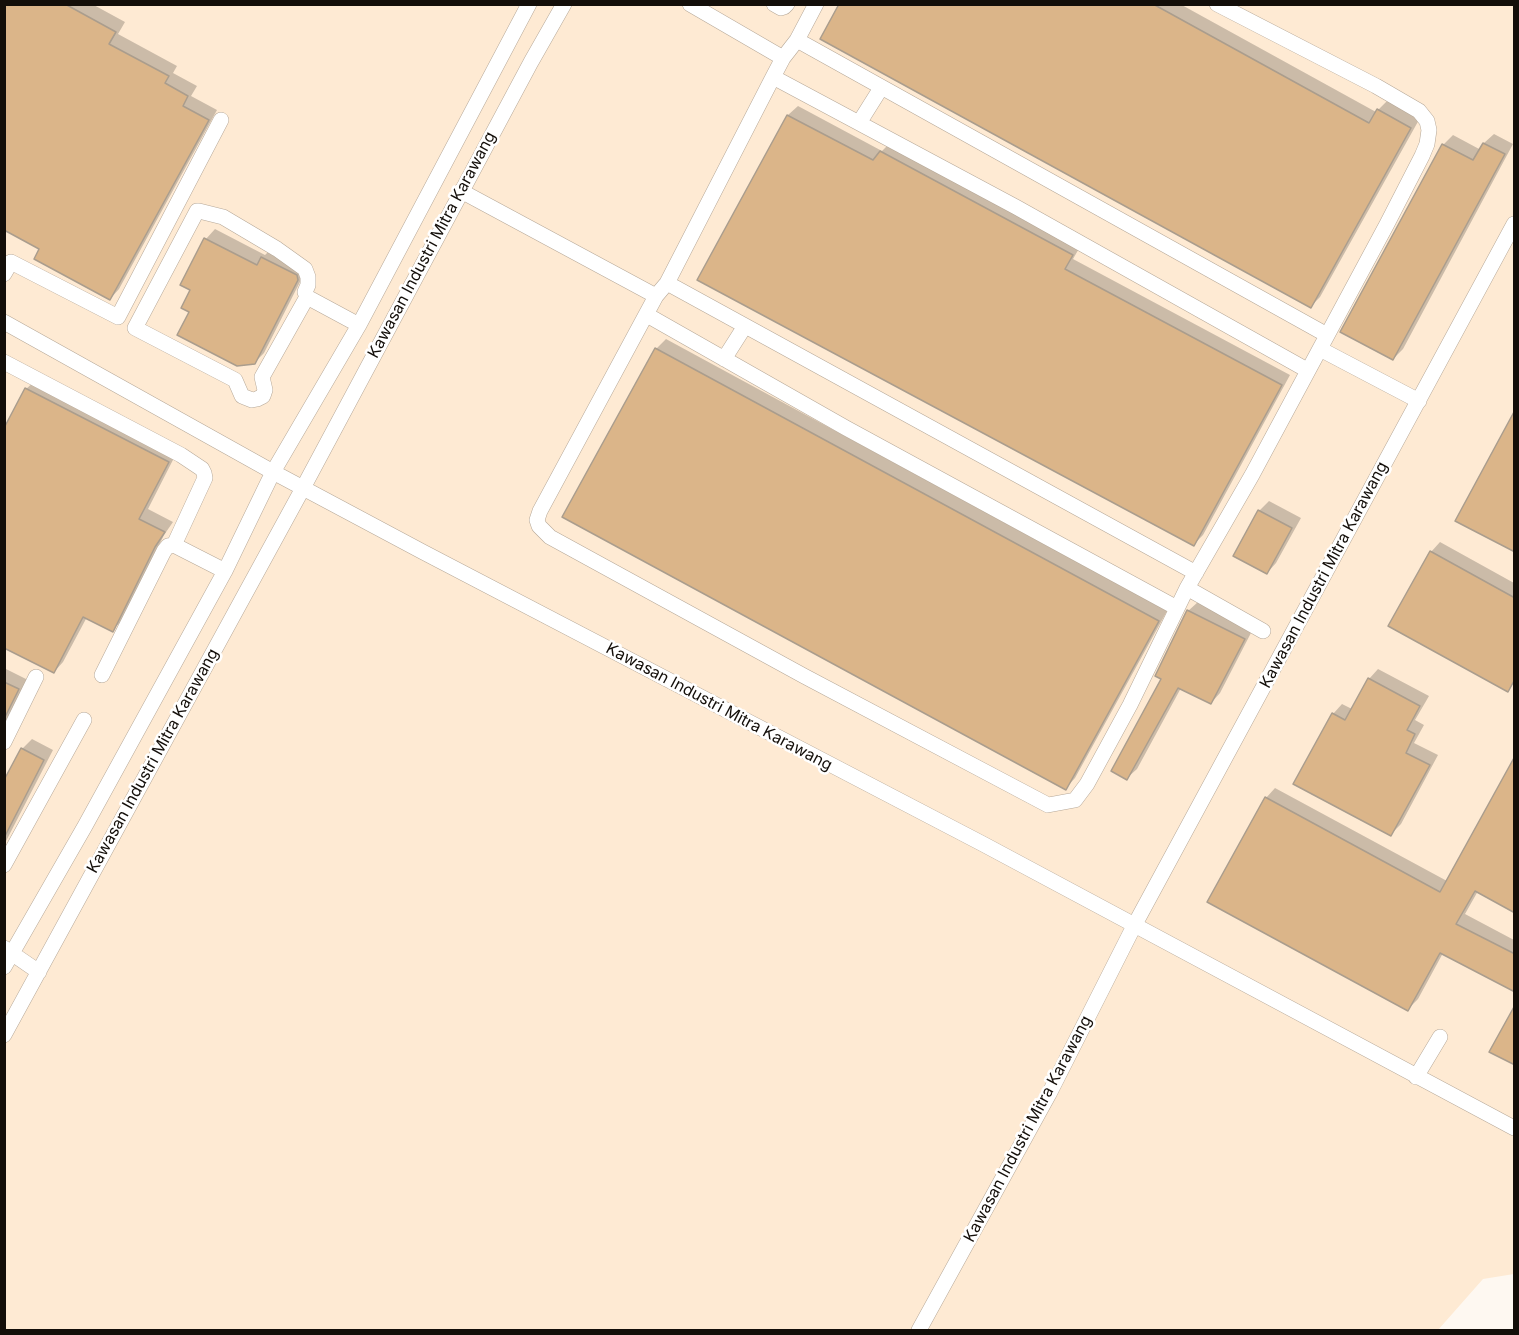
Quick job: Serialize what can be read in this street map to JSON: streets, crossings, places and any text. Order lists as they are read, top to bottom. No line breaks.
{"streets":{"street":["Kawasan Industri Mitra Karawang"]}}
